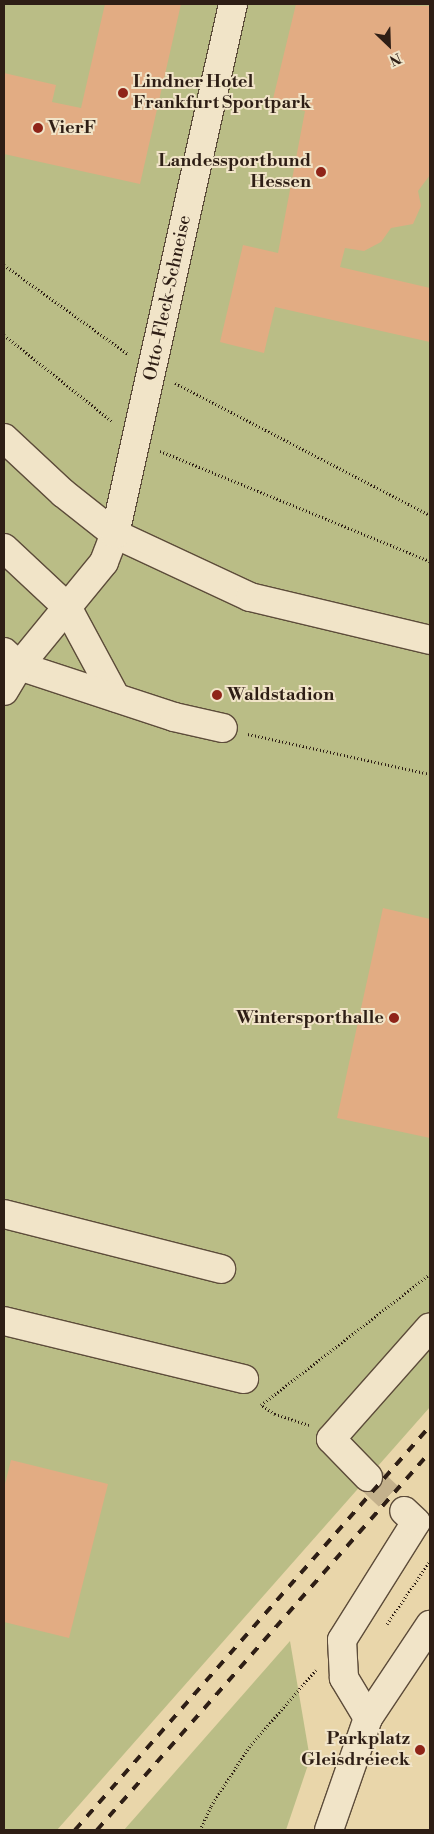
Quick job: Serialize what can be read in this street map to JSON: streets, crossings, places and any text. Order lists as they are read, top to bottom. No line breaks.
{"streets":{"street":["Otto-Fleck-Schneise"]},"places":["Lindner Hotel Frankfurt Sportpark","VierF","Landessportbund Hessen","Waldstadion","Wintersporthalle","Parkplatz Gleisdreieck"],"north":"bottom right"}
